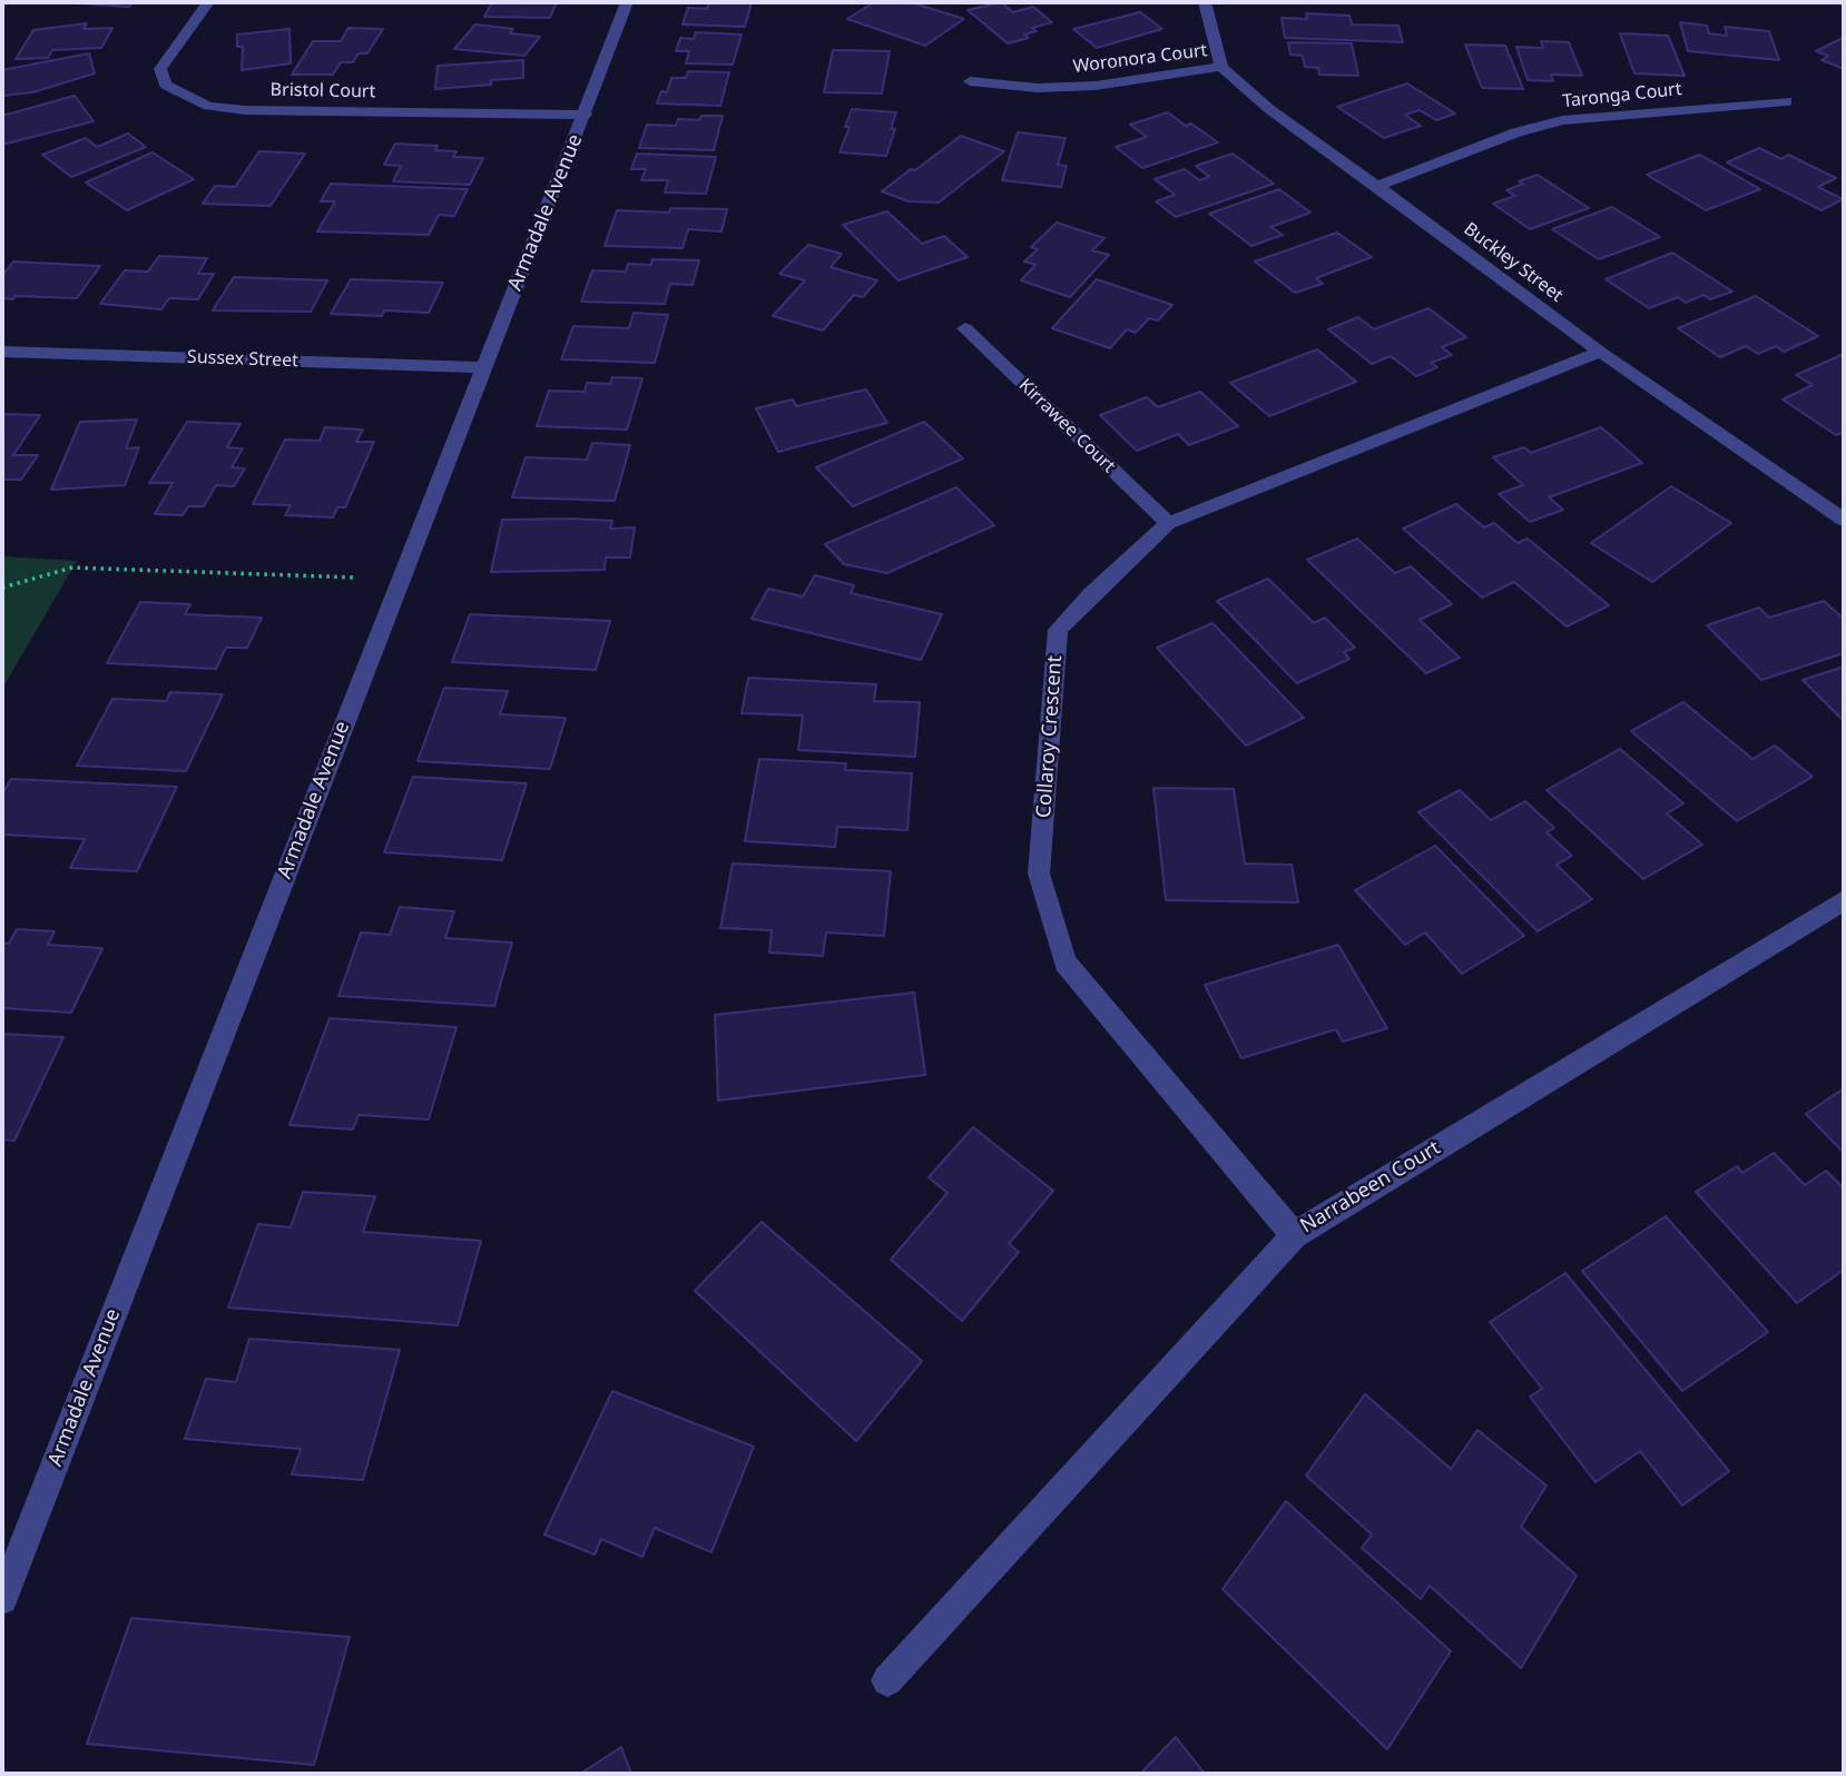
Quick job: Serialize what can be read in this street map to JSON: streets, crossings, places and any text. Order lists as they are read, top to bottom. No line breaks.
{"streets":{"street":["Woronora Court","Bristol Court","Taronga Court","Armadale Avenue","Buckley Street","Sussex Street","Kirrawee Court","Collaroy Crescent","Narrabeen Court"]},"crossings":[["Woronora Court","Buckley Street"],["Bristol Court","Armadale Avenue"],["Taronga Court","Buckley Street"],["Armadale Avenue","Sussex Street"],["Buckley Street","Collaroy Crescent"],["Kirrawee Court","Collaroy Crescent"],["Collaroy Crescent","Narrabeen Court"]]}
